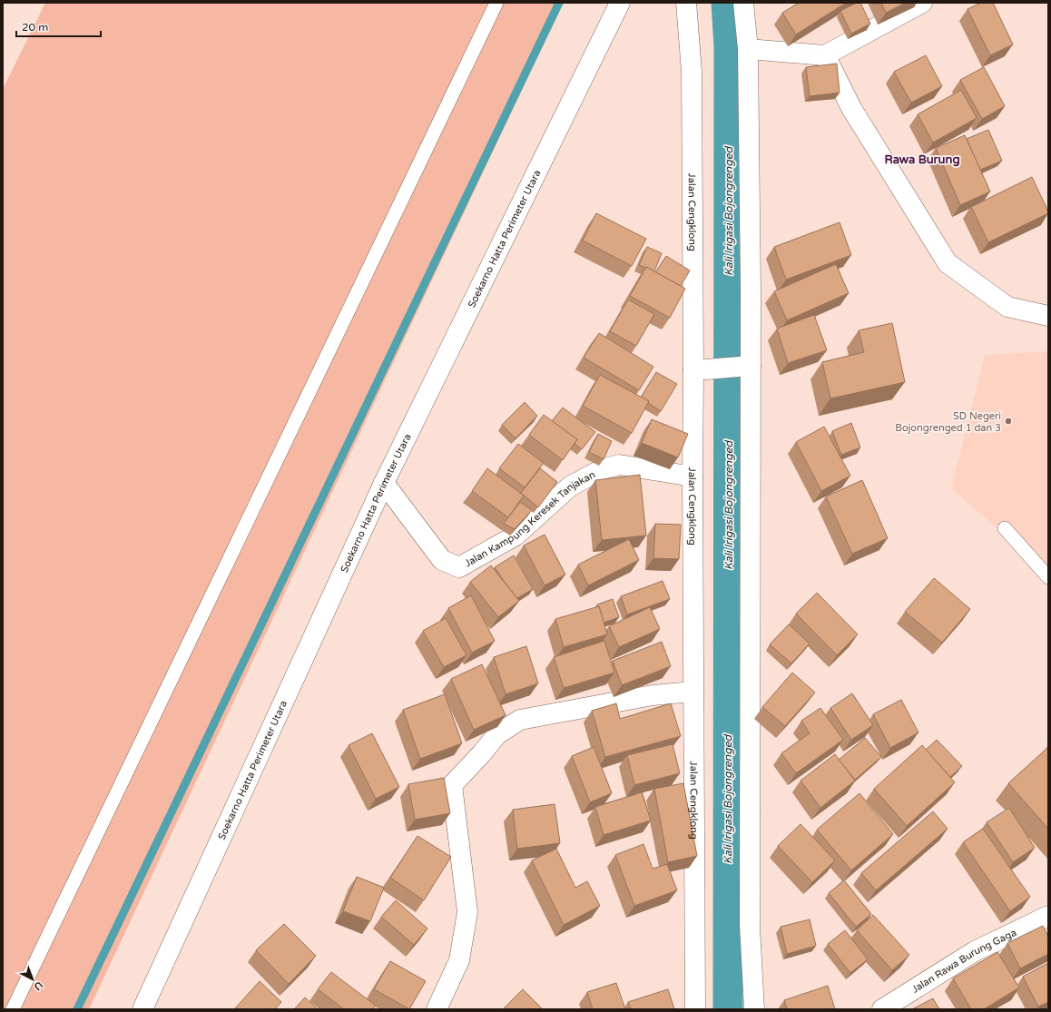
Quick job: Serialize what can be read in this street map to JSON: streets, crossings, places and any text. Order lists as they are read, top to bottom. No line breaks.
{"streets":{"street":["Jalan Cengklong","Soekarno Hatta Perimeter Utara","Jalan Kampung Keresek Tanjakan","Jalan Rawa Burung Gaga"]},"crossings":[["Jalan Cengklong","Jalan Kampung Keresek Tanjakan"],["Soekarno Hatta Perimeter Utara","Jalan Kampung Keresek Tanjakan"]],"districts":["Rawa Burung"],"water":["Kali Irigasi Bojongrenged"],"places":["SD Negeri Bojongrenged 1 dan 3"],"scale_bar":"20 m","north":"bottom right"}
